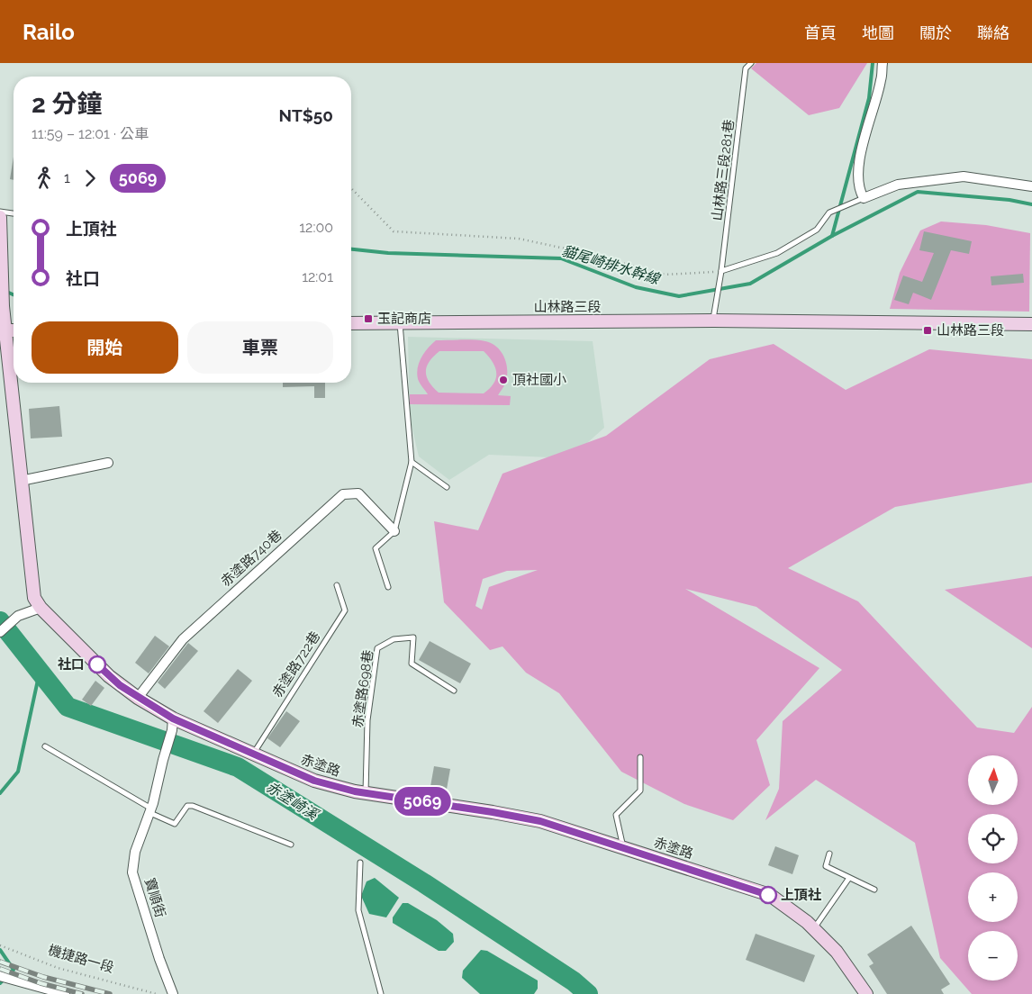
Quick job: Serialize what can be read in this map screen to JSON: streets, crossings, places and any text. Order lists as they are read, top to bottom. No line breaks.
{"streets":{"street":["山林路三段","赤塗路740巷","赤塗路","寶順街"],"lane":["山林路三段281巷","赤塗路722巷","赤塗路698巷"],"path":["機捷路一段"]},"crossings":[["山林路三段281巷","山林路三段"],["赤塗路740巷","赤塗路"],["赤塗路722巷","赤塗路"],["赤塗路698巷","赤塗路"],["赤塗路","寶順街"]],"water":["貓尾崎排水幹線","赤塗崎溪"],"places":{"transit":["玉記商店","山林路三段"],"other":["頂社國小","社口","上頂社"]},"lines":["bus line 5069"],"north":"top","page":{"header":"Railo","nav":["首頁","地圖","關於","聯絡"],"on_map":"5069","heading":["2 分鐘","11:59 – 12:01 · 公車","NT$50"],"legs":["1","5069"],"list":[{"name":"上頂社","value":"12:00"},{"name":"社口","value":"12:01"}],"buttons":["開始","車票"],"map_buttons":["+","−"]}}
